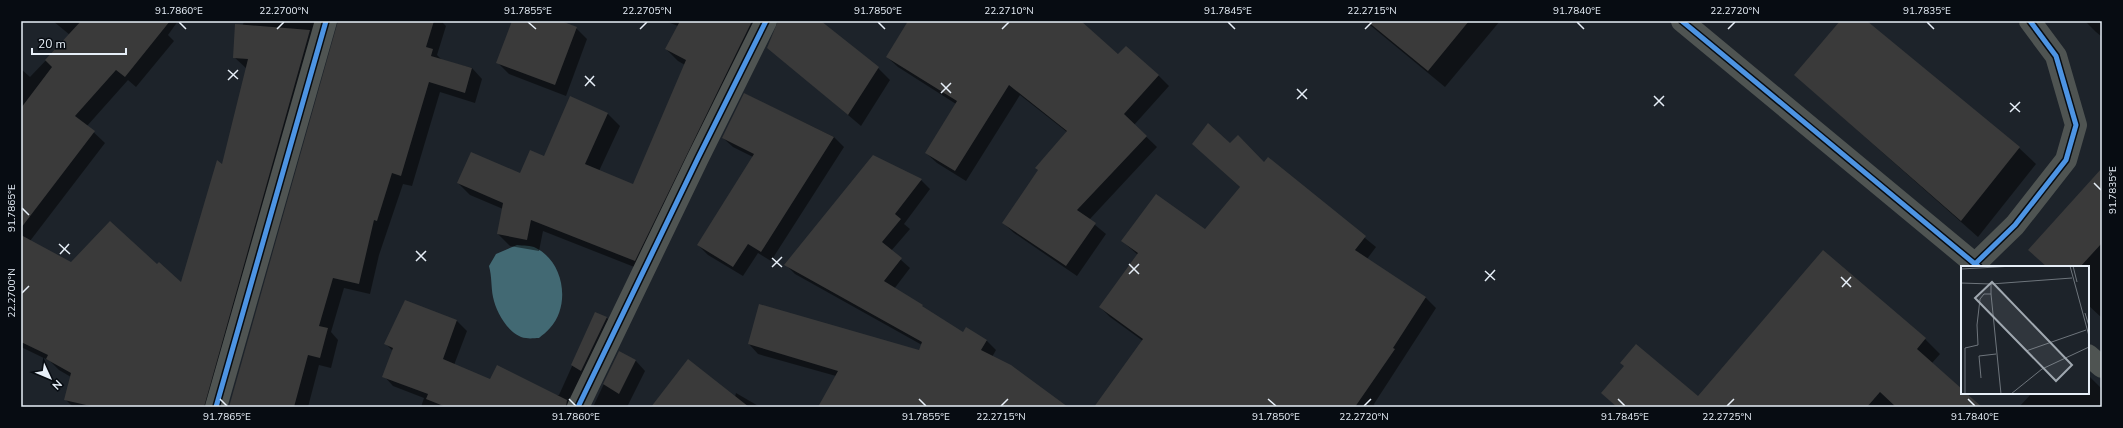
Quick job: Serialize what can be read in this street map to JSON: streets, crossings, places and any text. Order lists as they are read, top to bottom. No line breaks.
{"scale_bar":"20 m","north":"bottom right","coordinates":["91.7860°E","22.2700°N","91.7855°E","22.2705°N","91.7850°E","22.2710°N","91.7845°E","22.2715°N","91.7840°E","22.2720°N","91.7835°E","91.7865°E","22.2725°N"]}
